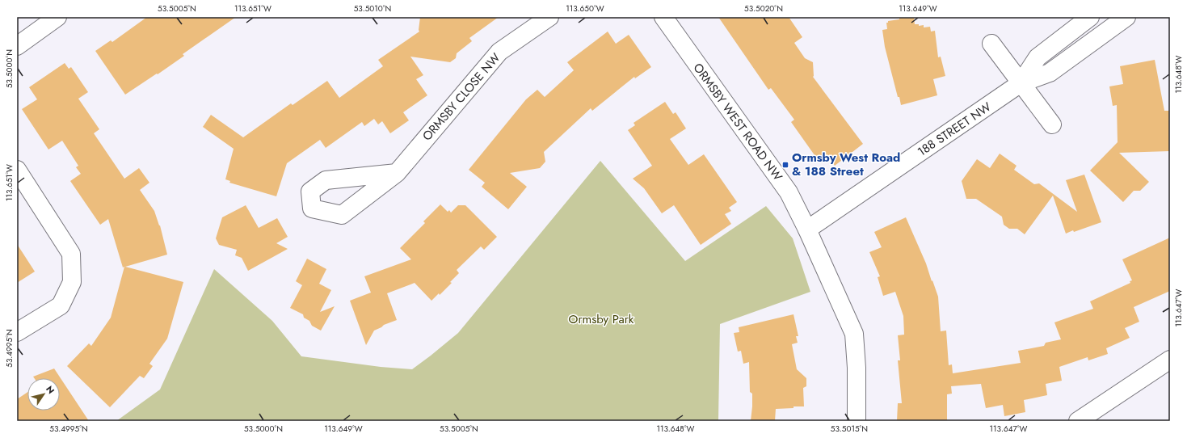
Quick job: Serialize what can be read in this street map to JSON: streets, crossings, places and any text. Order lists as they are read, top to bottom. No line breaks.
{"streets":{"street":["ORMSBY CLOSE NW","ORMSBY WEST ROAD NW","188 STREET NW"]},"crossings":[["ORMSBY WEST ROAD NW","188 STREET NW"]],"parks":["Ormsby Park"],"places":{"transit":["Ormsby West Road & 188 Street"]},"north":"top right","coordinates":["53.5005°N","113.651°W","53.5010°N","113.650°W","53.5020°N","113.649°W","53.5000°N","113.648°W","113.647°W","53.4995°N","53.5015°N"]}
